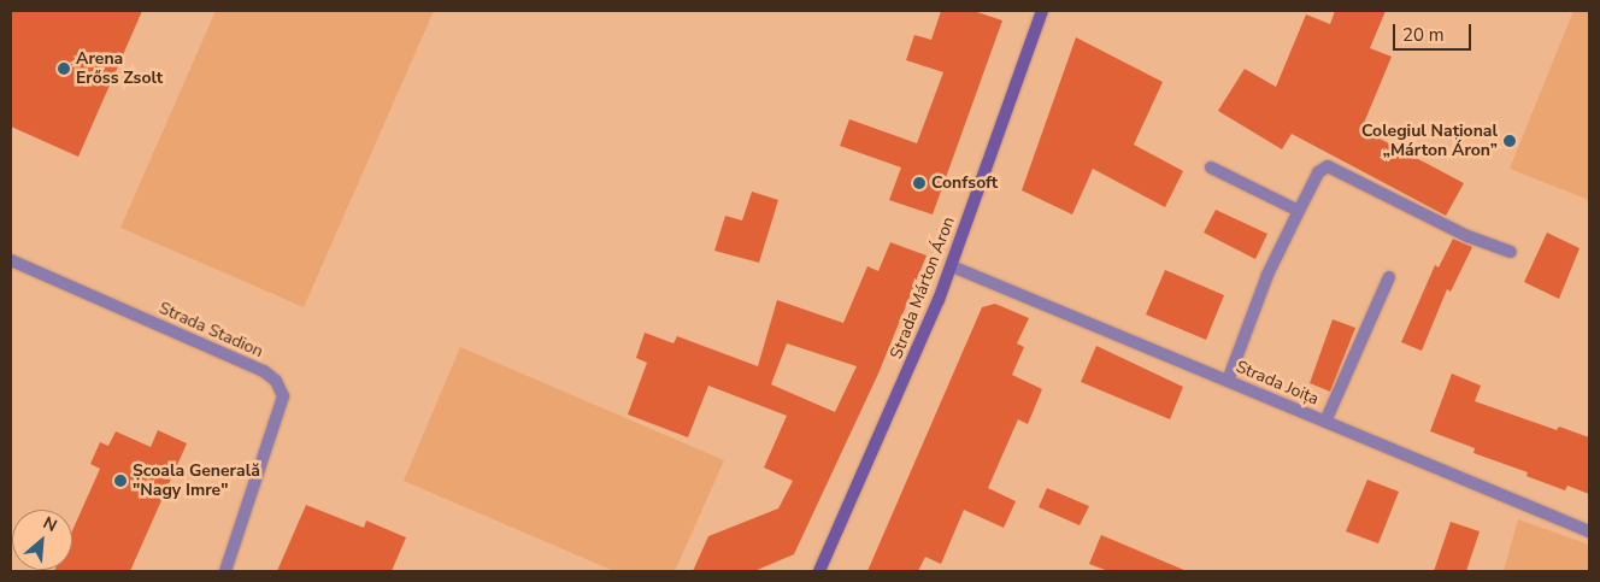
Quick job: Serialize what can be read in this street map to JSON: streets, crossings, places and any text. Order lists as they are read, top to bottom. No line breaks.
{"streets":{"main road":["Strada Márton Áron"],"street":["Strada Stadion","Strada Joița"]},"crossings":[["Strada Márton Áron","Strada Joița"]],"places":["Arena Erőss Zsolt","Colegiul Național „Márton Áron”","Confsoft","Școala Generală \"Nagy Imre\""],"scale_bar":"20 m","north":"top right"}
